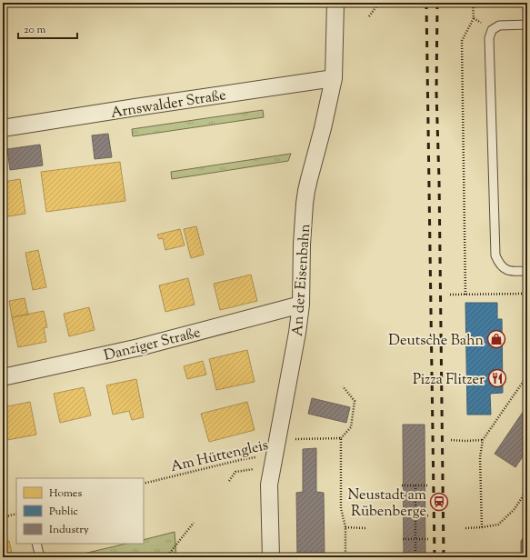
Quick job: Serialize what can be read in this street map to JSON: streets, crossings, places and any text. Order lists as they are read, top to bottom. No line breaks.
{"streets":{"street":["Arnswalder Straße","An der Eisenbahn","Danziger Straße"],"path":["Am Hüttengleis"]},"crossings":[["Arnswalder Straße","An der Eisenbahn"],["An der Eisenbahn","Danziger Straße"],["An der Eisenbahn","Am Hüttengleis"]],"places":{"shop":["Deutsche Bahn"],"restaurant":["Pizza Flitzer"],"station":["Neustadt am Rübenberge"]},"legend":["Homes","Public","Industry"],"scale_bar":"20 m"}
